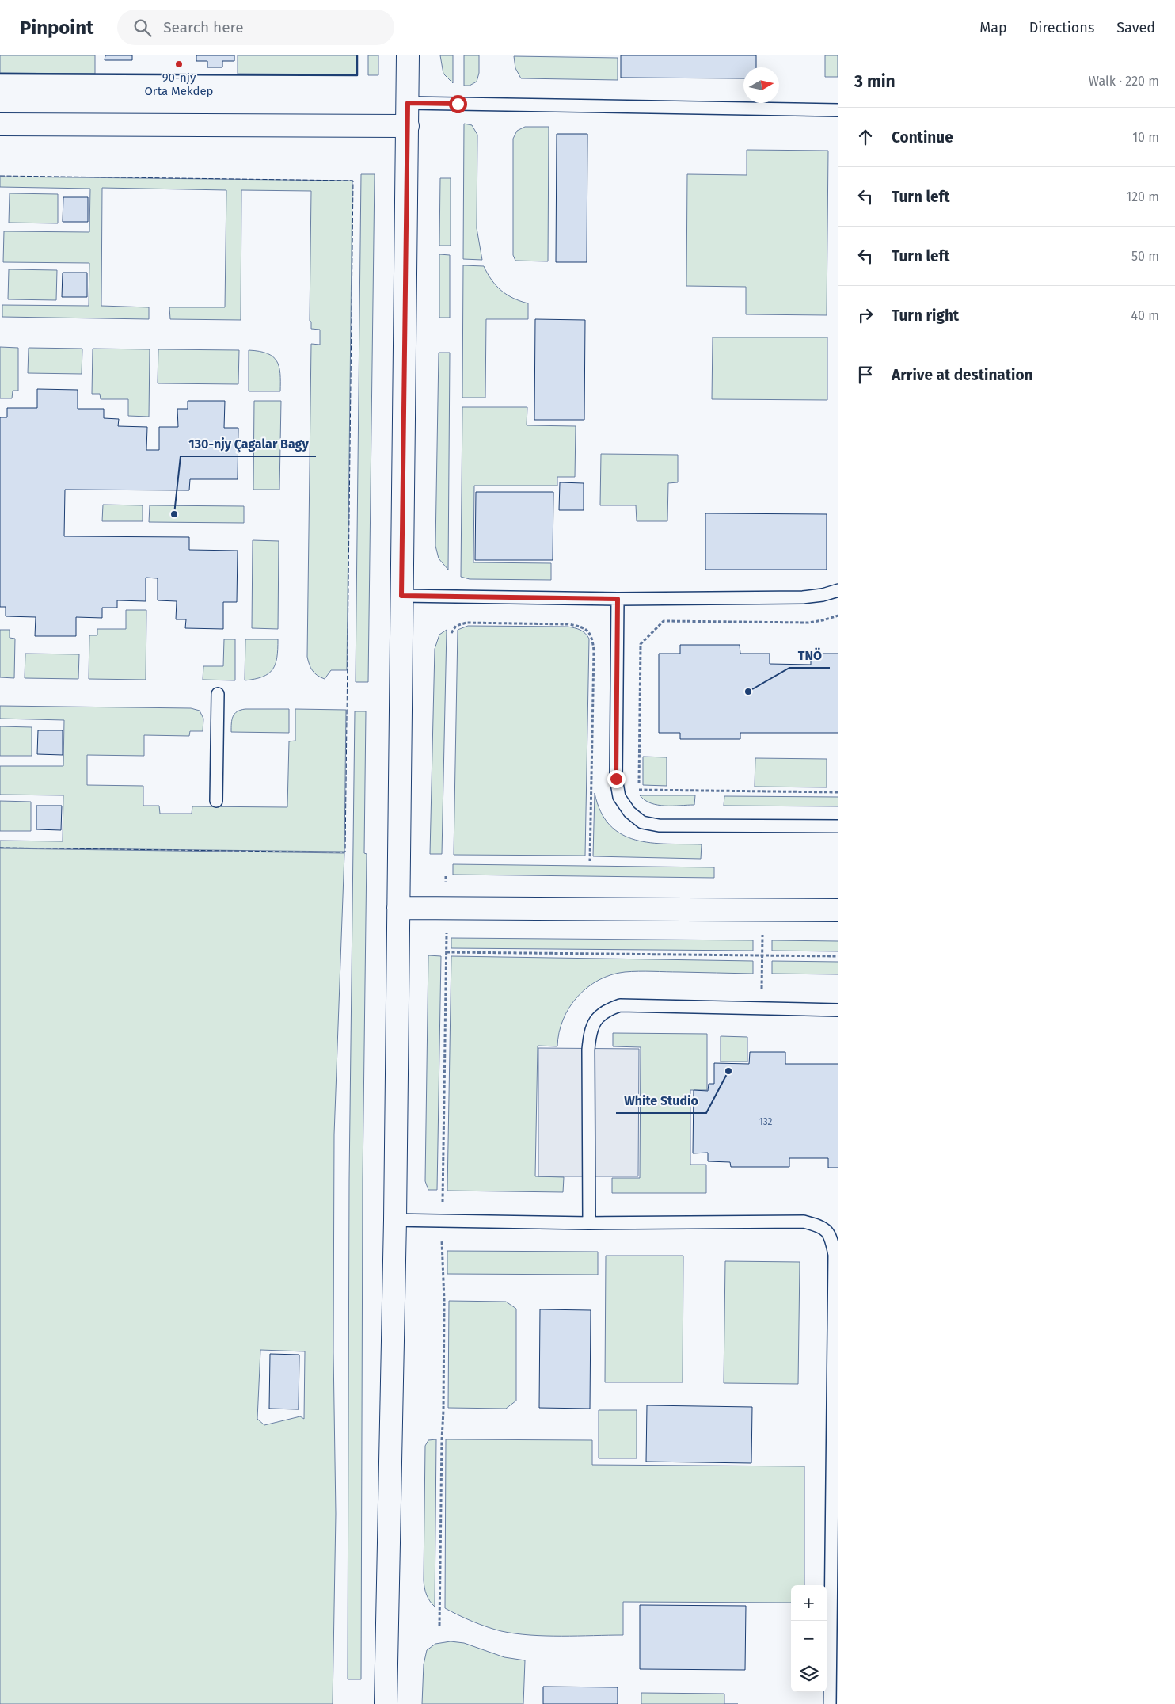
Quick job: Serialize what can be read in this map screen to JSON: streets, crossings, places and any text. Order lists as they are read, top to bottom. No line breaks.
{"places":["90-njy Orta Mekdep","130-njy Çagalar Bagy","TNÖ","White Studio"],"house_numbers":["132"],"north":"right","page":{"header":"Pinpoint","search":"Search here","nav":["Map","Directions","Saved"],"heading":["3 min","Walk · 220 m"],"list":[["Continue","10 m"],["Turn left","120 m"],["Turn left","50 m"],["Turn right","40 m"],"Arrive at destination"],"map_buttons":["+","−"]}}
